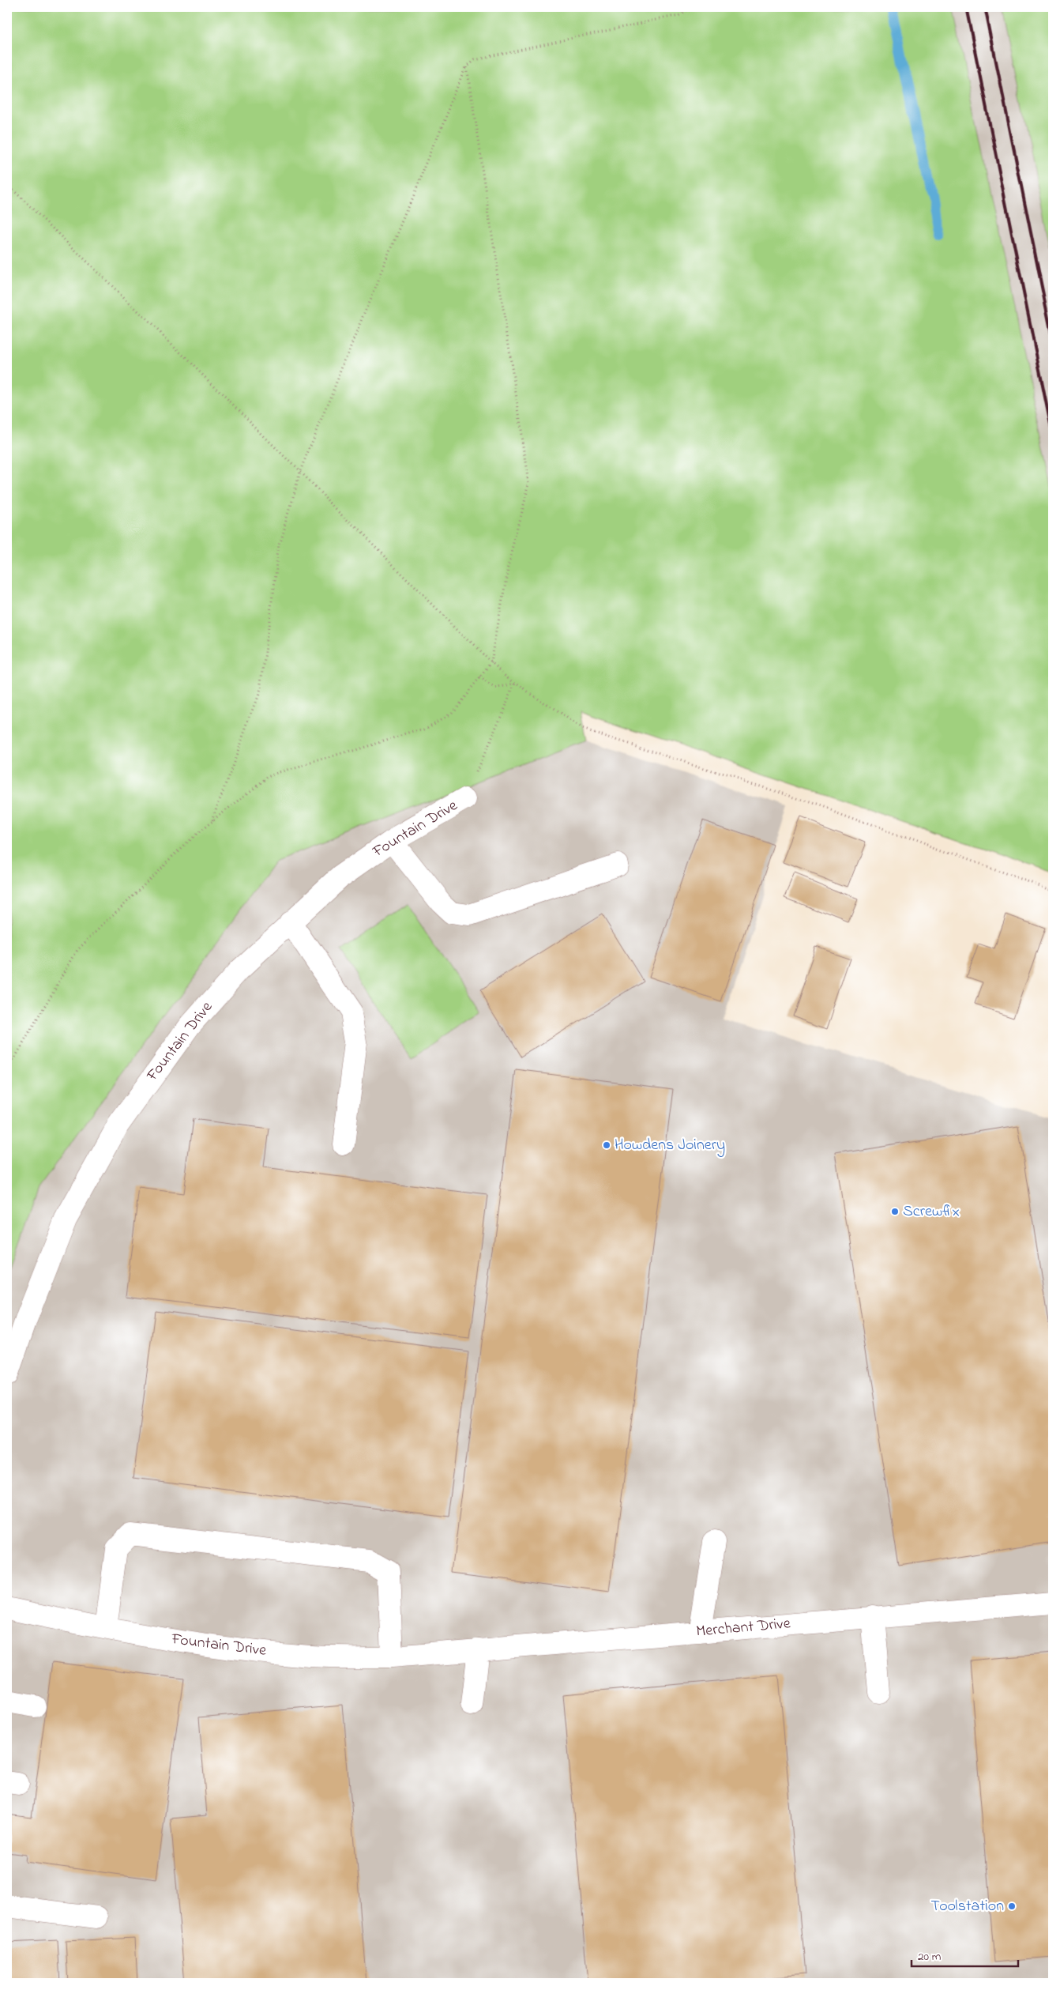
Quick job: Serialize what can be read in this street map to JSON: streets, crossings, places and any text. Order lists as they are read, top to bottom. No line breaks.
{"streets":{"lane":["Fountain Drive","Merchant Drive"]},"crossings":[["Fountain Drive","Merchant Drive"]],"places":["Howdens Joinery","Screwfix","Toolstation"],"scale_bar":"20 m"}
